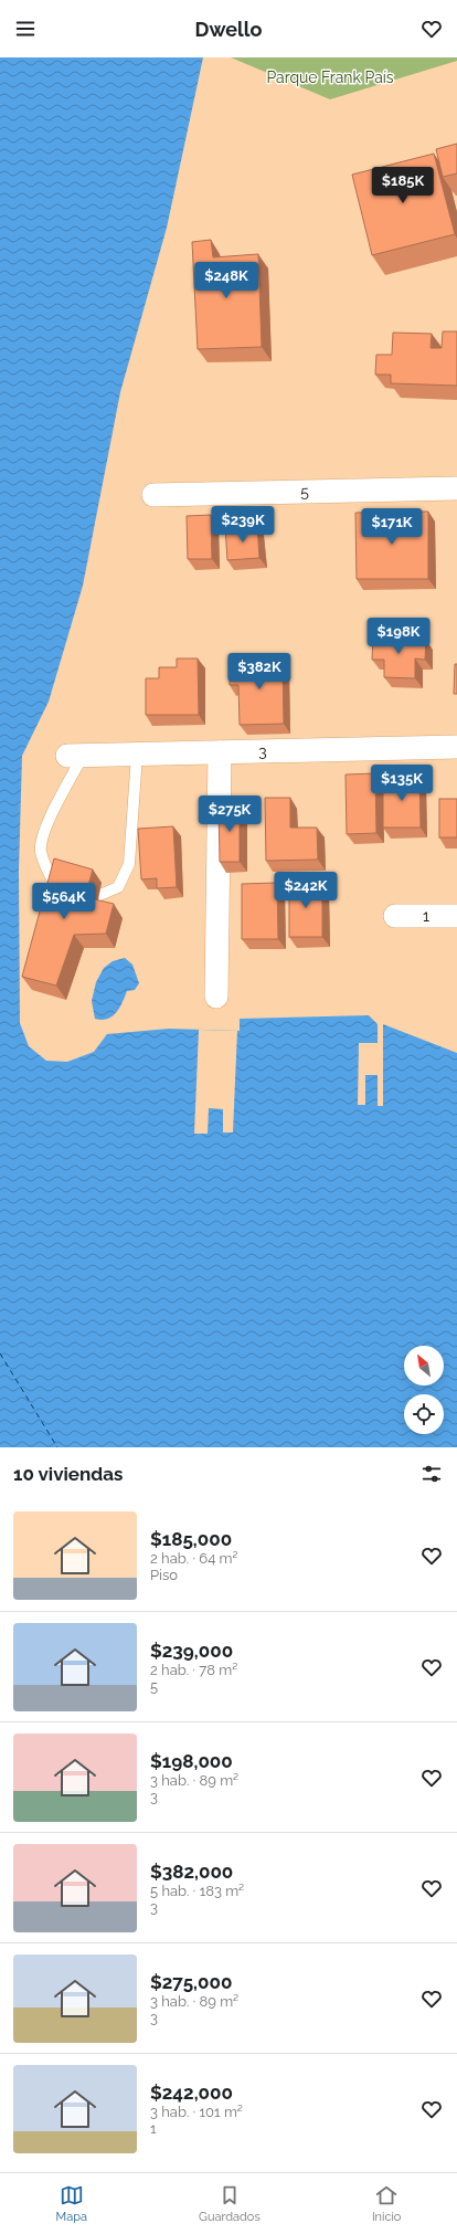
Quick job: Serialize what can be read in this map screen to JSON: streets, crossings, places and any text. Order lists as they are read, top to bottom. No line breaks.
{"streets":{"street":["5","3","1"]},"parks":["Parque Frank País"],"north":"top left","page":{"header":"Dwello","price":["$185K","$248K","$239K","$171K","$198K","$382K","$135K","$275K","$242K","$564K"],"heading":"10 viviendas","list":[{"name":"$185,000","note":"2 hab. · 64 m² · Piso"},{"name":"$239,000","note":"2 hab. · 78 m² · 5"},{"name":"$198,000","note":"3 hab. · 89 m² · 3"},{"name":"$382,000","note":"5 hab. · 183 m² · 3"},{"name":"$275,000","note":"3 hab. · 89 m² · 3"},{"name":"$242,000","note":"3 hab. · 101 m² · 1"}],"tabs":["Mapa","Guardados","Inicio"]}}
